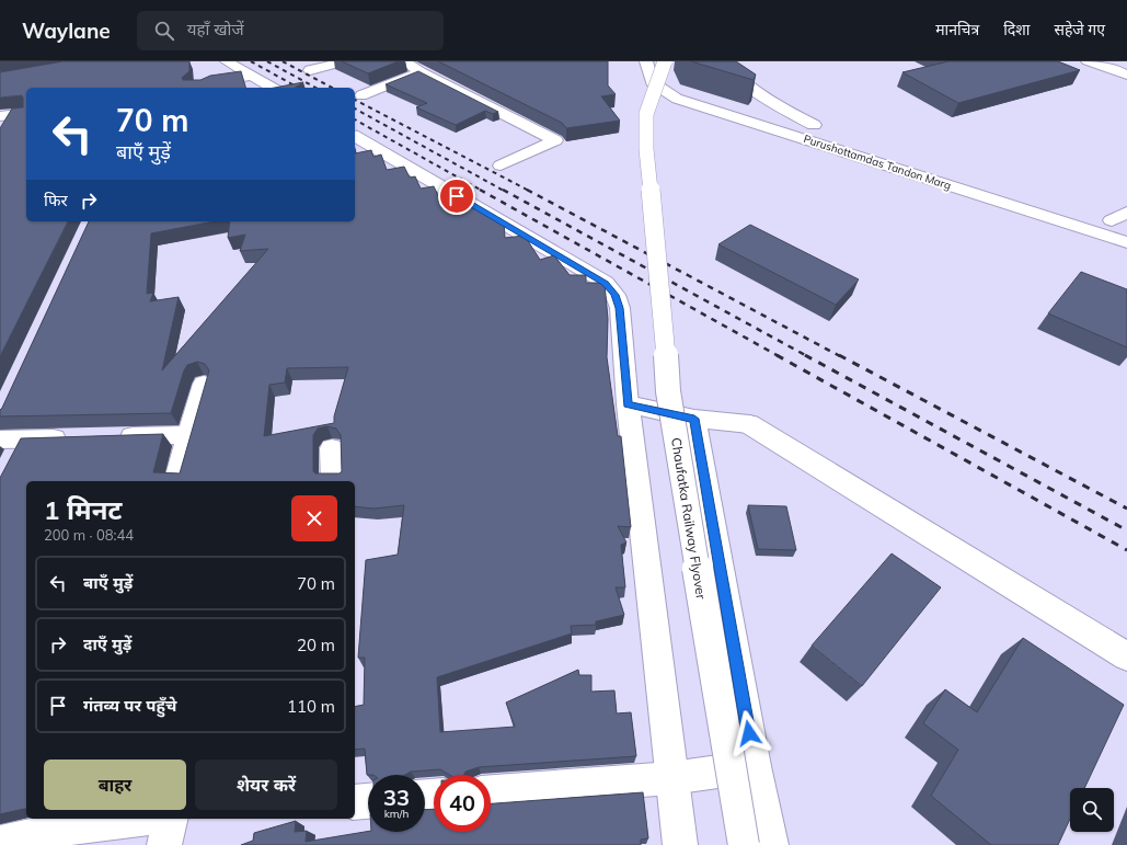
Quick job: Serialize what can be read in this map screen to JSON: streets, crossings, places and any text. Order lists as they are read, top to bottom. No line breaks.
{"streets":{"street":["Purushottamdas Tandon Marg","Chaufatka Railway Flyover"]},"page":{"header":"Waylane","search":"यहाँ खोजें","nav":["मानचित्र","दिशा","सहेजे गए"],"turn":["70 m","बाएँ मुड़ें"],"then":"फिर","heading":["1 मिनट","200 m · 08:44"],"list":[{"name":"बाएँ मुड़ें","value":"70 m"},{"name":"दाएँ मुड़ें","value":"20 m"},{"name":"गंतव्य पर पहुँचे","value":"110 m"}],"buttons":["बाहर","शेयर करें"],"speed":"33 km/h","limit":"40"}}
